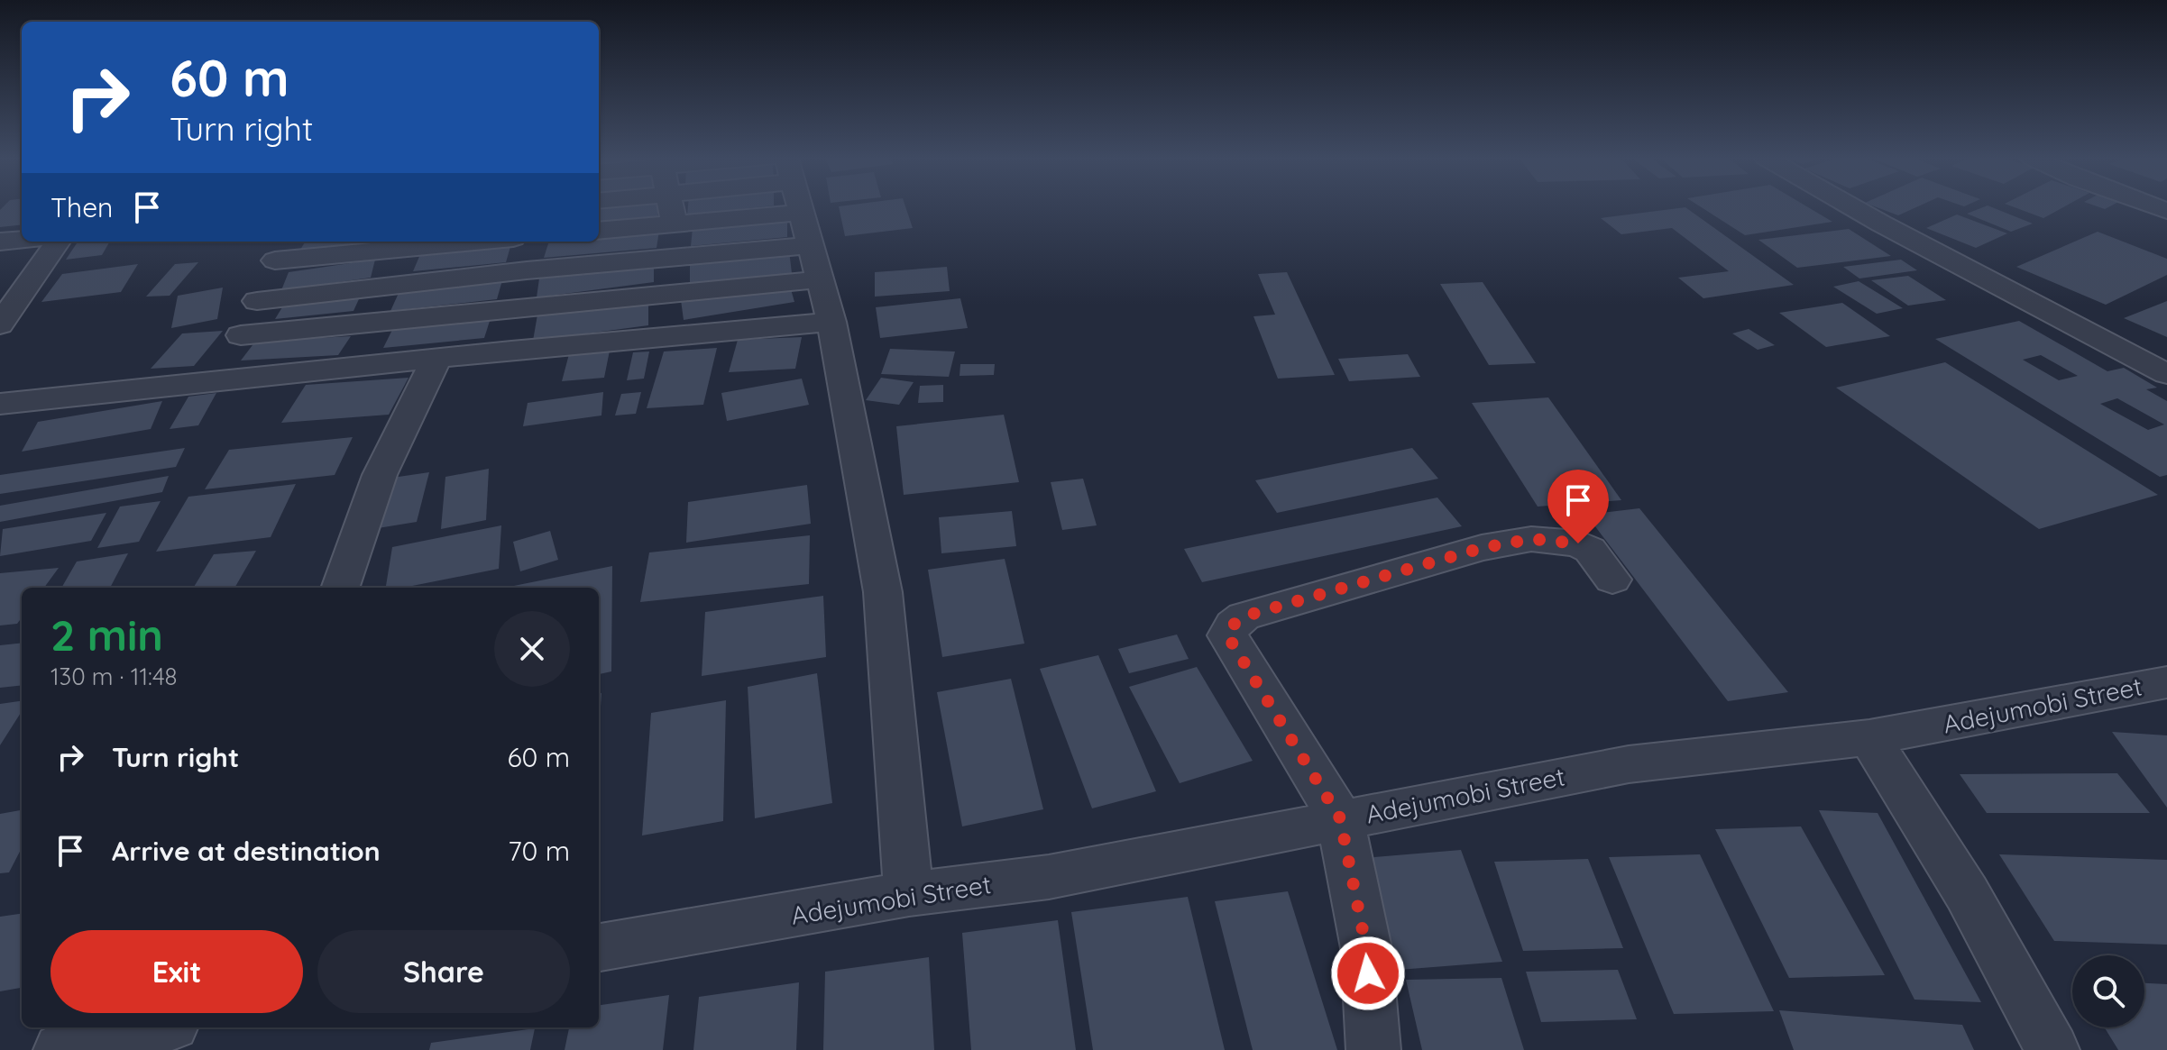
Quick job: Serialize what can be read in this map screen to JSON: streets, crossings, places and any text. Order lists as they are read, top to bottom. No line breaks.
{"streets":{"street":["Adejumobi Street"]},"page":{"turn":["60 m","Turn right"],"then":"Then","heading":["2 min","130 m · 11:48"],"list":[{"name":"Turn right","value":"60 m"},{"name":"Arrive at destination","value":"70 m"}],"buttons":["Exit","Share"]}}
